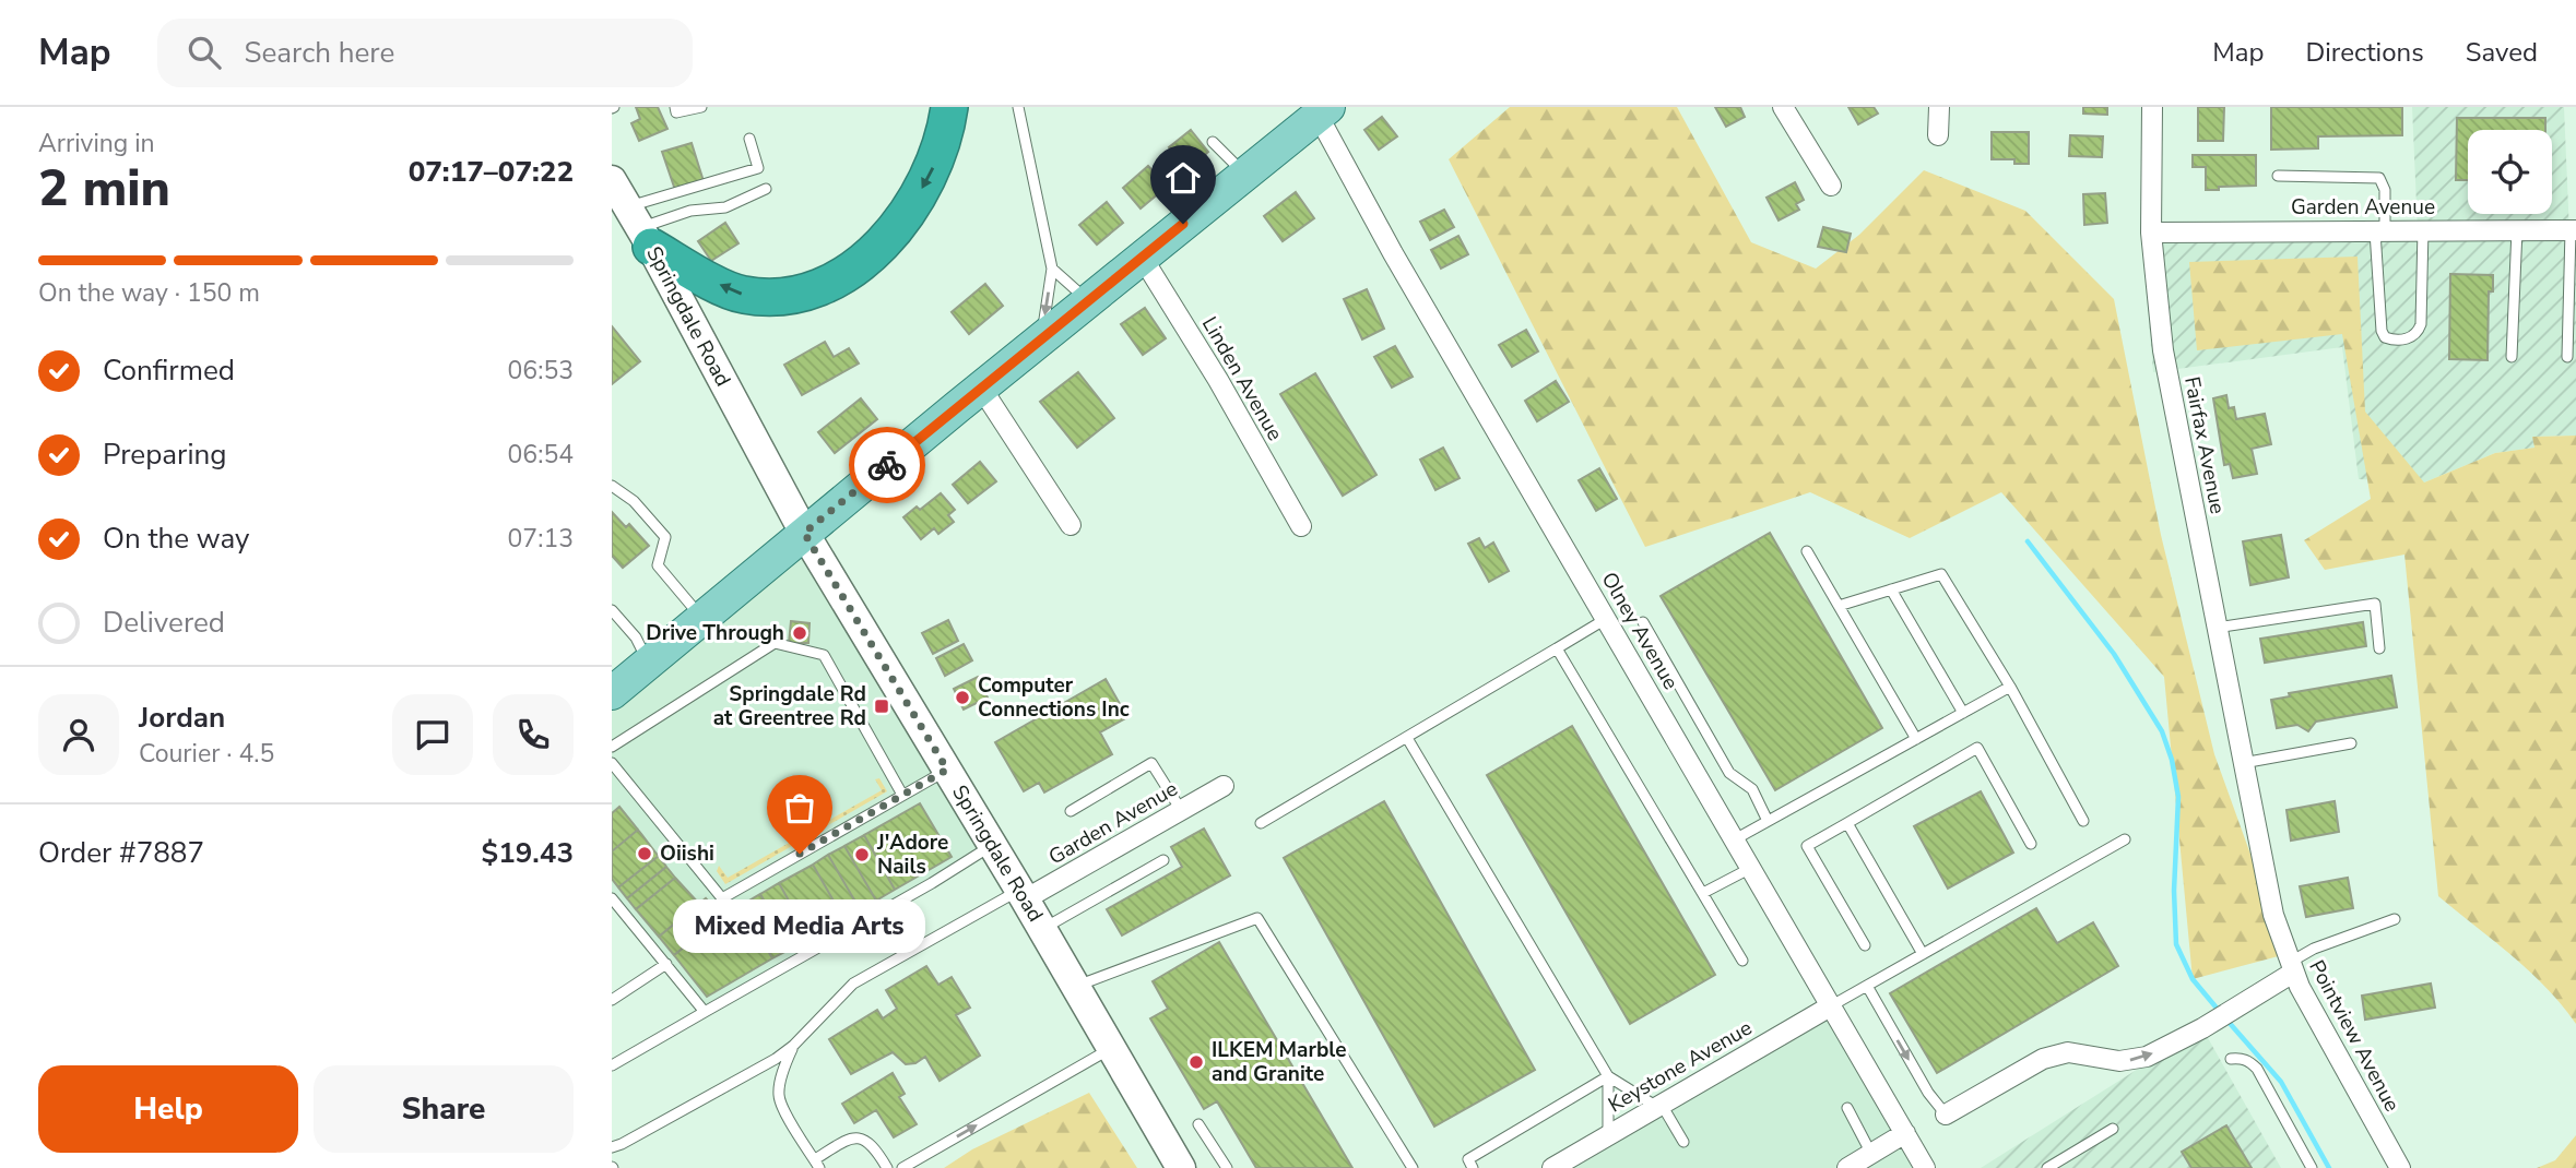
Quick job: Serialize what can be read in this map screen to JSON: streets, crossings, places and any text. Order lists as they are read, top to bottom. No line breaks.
{"streets":{"main road":["Springdale Road"],"street":["Garden Avenue","Linden Avenue","Fairfax Avenue","Olney Avenue","Pointview Avenue","Keystone Avenue"]},"crossings":[["Garden Avenue","Springdale Road"],["Garden Avenue","Fairfax Avenue"],["Fairfax Avenue","Pointview Avenue"],["Olney Avenue","Keystone Avenue"]],"places":{"other":["Drive Through","Computer Connections Inc","Oiishi","Mixed Media Arts","J'Adore Nails","ILKEM Marble and Granite"],"transit":["Springdale Rd at Greentree Rd"]},"page":{"header":"Map","search":"Search here","nav":["Map","Directions","Saved"],"heading":["2 min","Arriving in","07:17–07:22"],"panel":["Jordan","Courier · 4.5","Order #7887","$19.43"],"bar":"On the way · 150 m","list":[["Confirmed","06:53"],["Preparing","06:54"],["On the way","07:13"],"Delivered"],"bubble":"Mixed Media Arts","buttons":["Help","Share"]}}
